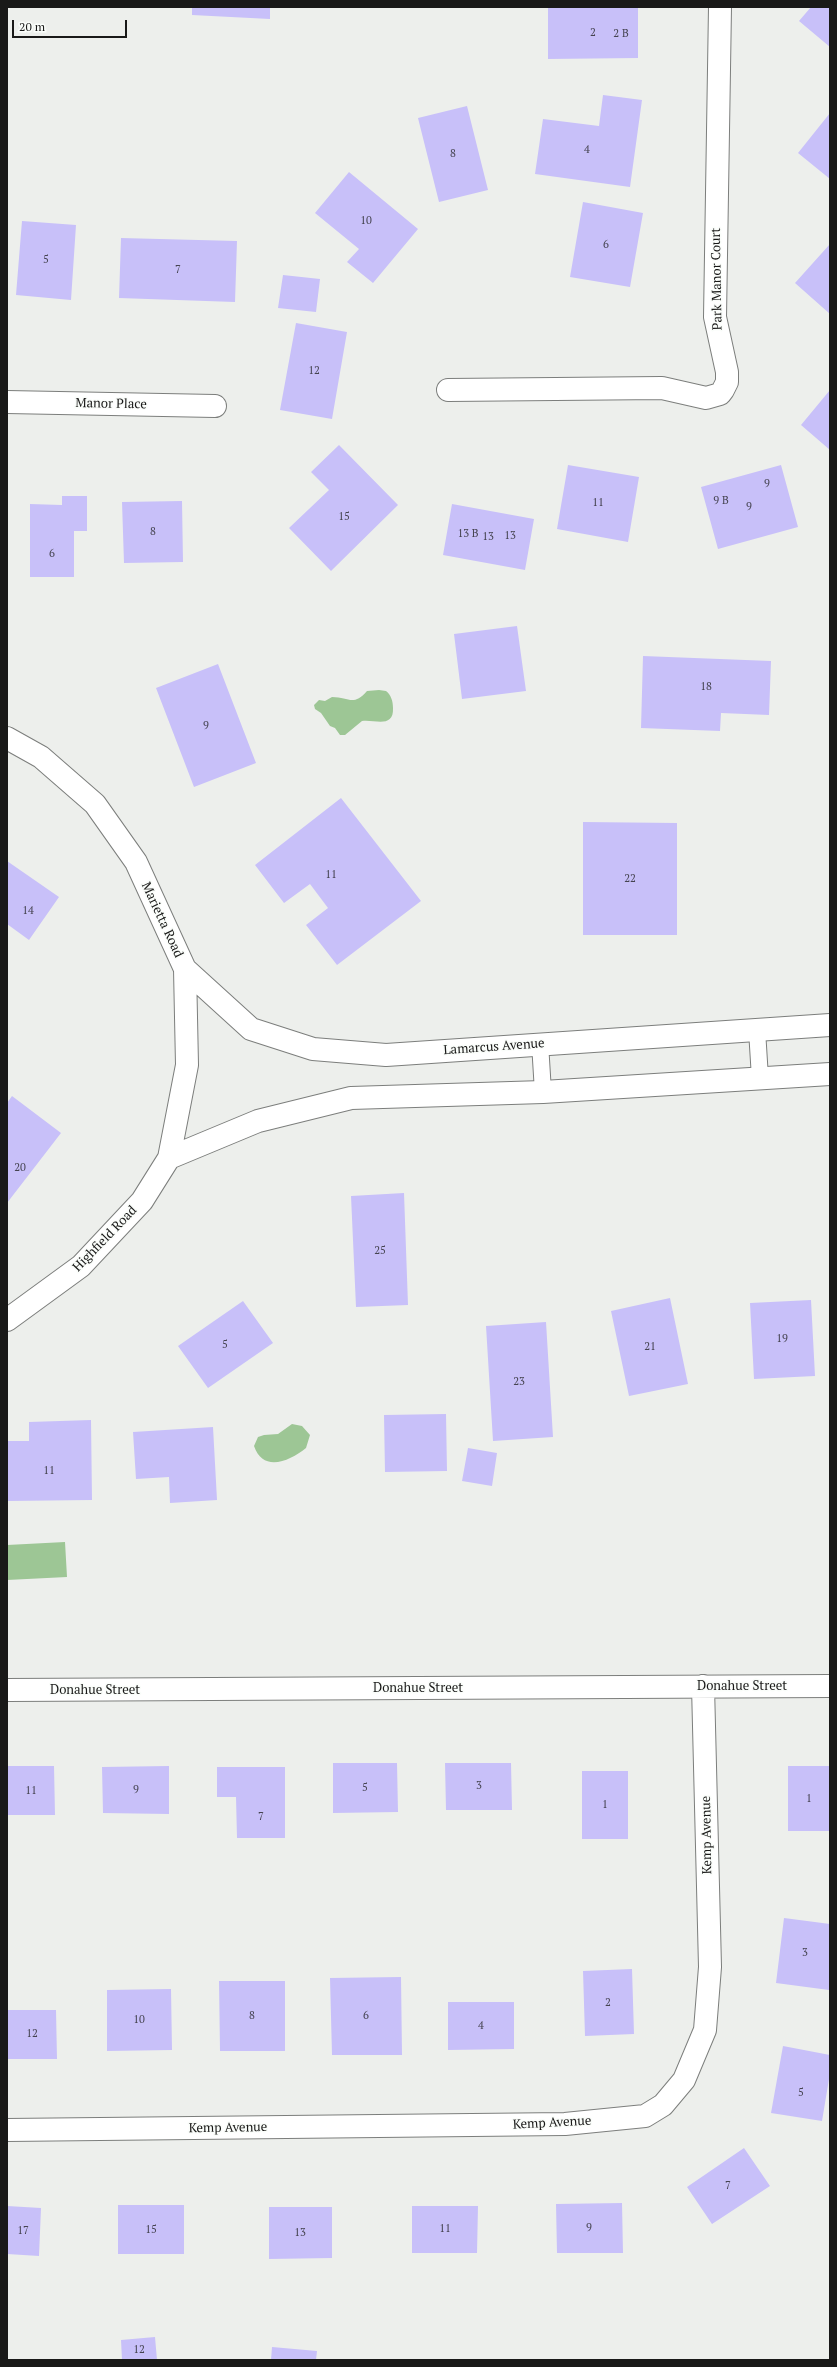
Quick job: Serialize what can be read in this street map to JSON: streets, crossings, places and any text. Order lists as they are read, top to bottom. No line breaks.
{"streets":{"street":["Park Manor Court","Manor Place","Marietta Road","Lamarcus Avenue","Highfield Road","Donahue Street","Kemp Avenue"]},"crossings":[["Marietta Road","Lamarcus Avenue"],["Marietta Road","Highfield Road"],["Donahue Street","Kemp Avenue"]],"house_numbers":["2","2 B","4","8","10","6","5","7","12","9","9 B","11","9","15","8","13 B","13","13","6","18","9","11","22","14","20","25","19","5","21","23","11","3","5","9","11","1","1","7","3","2","8","6","10","4","12","5","7","9","11","15","17","13","12"],"scale_bar":"20 m"}
